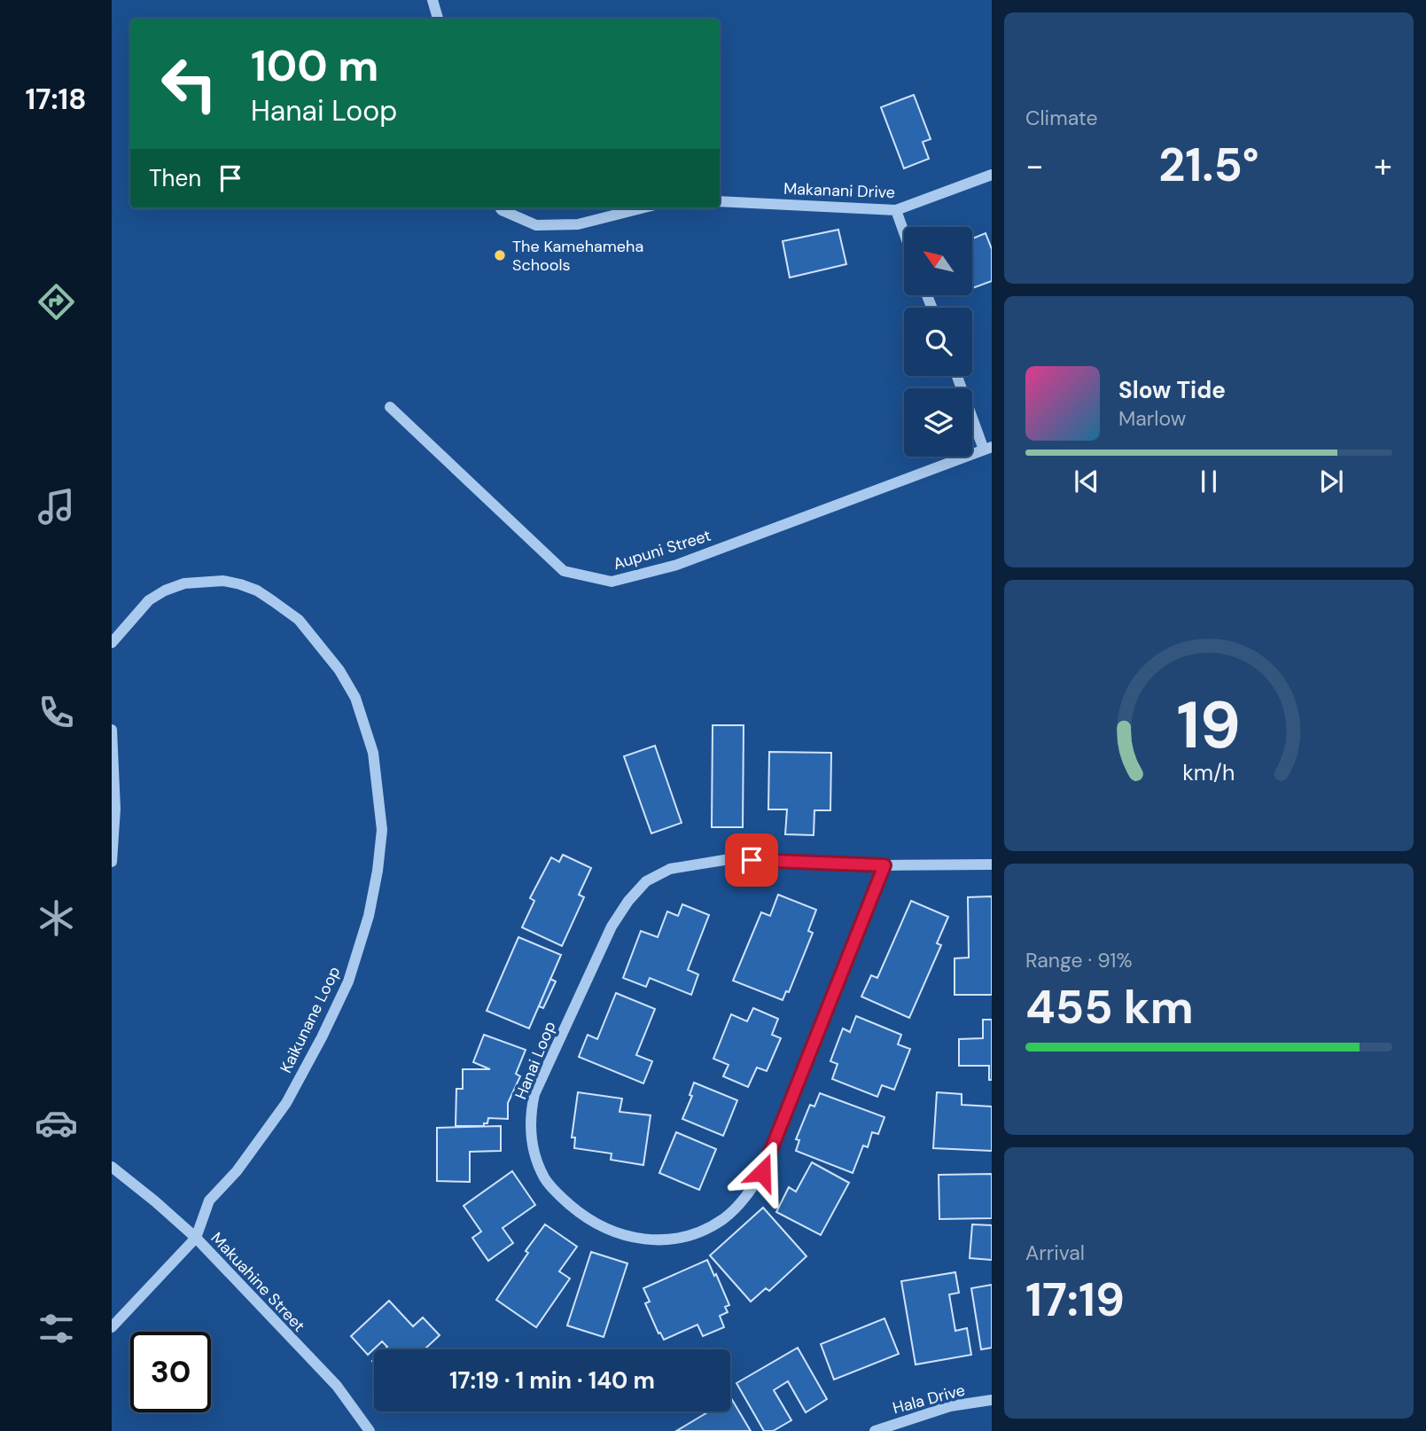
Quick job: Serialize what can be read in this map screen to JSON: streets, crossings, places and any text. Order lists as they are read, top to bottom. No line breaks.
{"streets":{"street":["Makanani Drive","Aupuni Street","Kaikunane Loop","Hanai Loop","Makuahine Street","Hala Drive"]},"crossings":[["Kaikunane Loop","Makuahine Street"]],"places":["The Kamehameha Schools"],"north":"top left","page":{"tabs":"17:18","tile":["Climate",["Range · 91%","455 km"],["Arrival","17:19"]],"turn":["100 m","Hanai Loop"],"heat":["−","21.5°","+"],"then":"Then","song":["Slow Tide","Marlow"],"limit":"30","trip":"17:19 · 1 min · 140 m","gauge":["19","km/h"]}}
